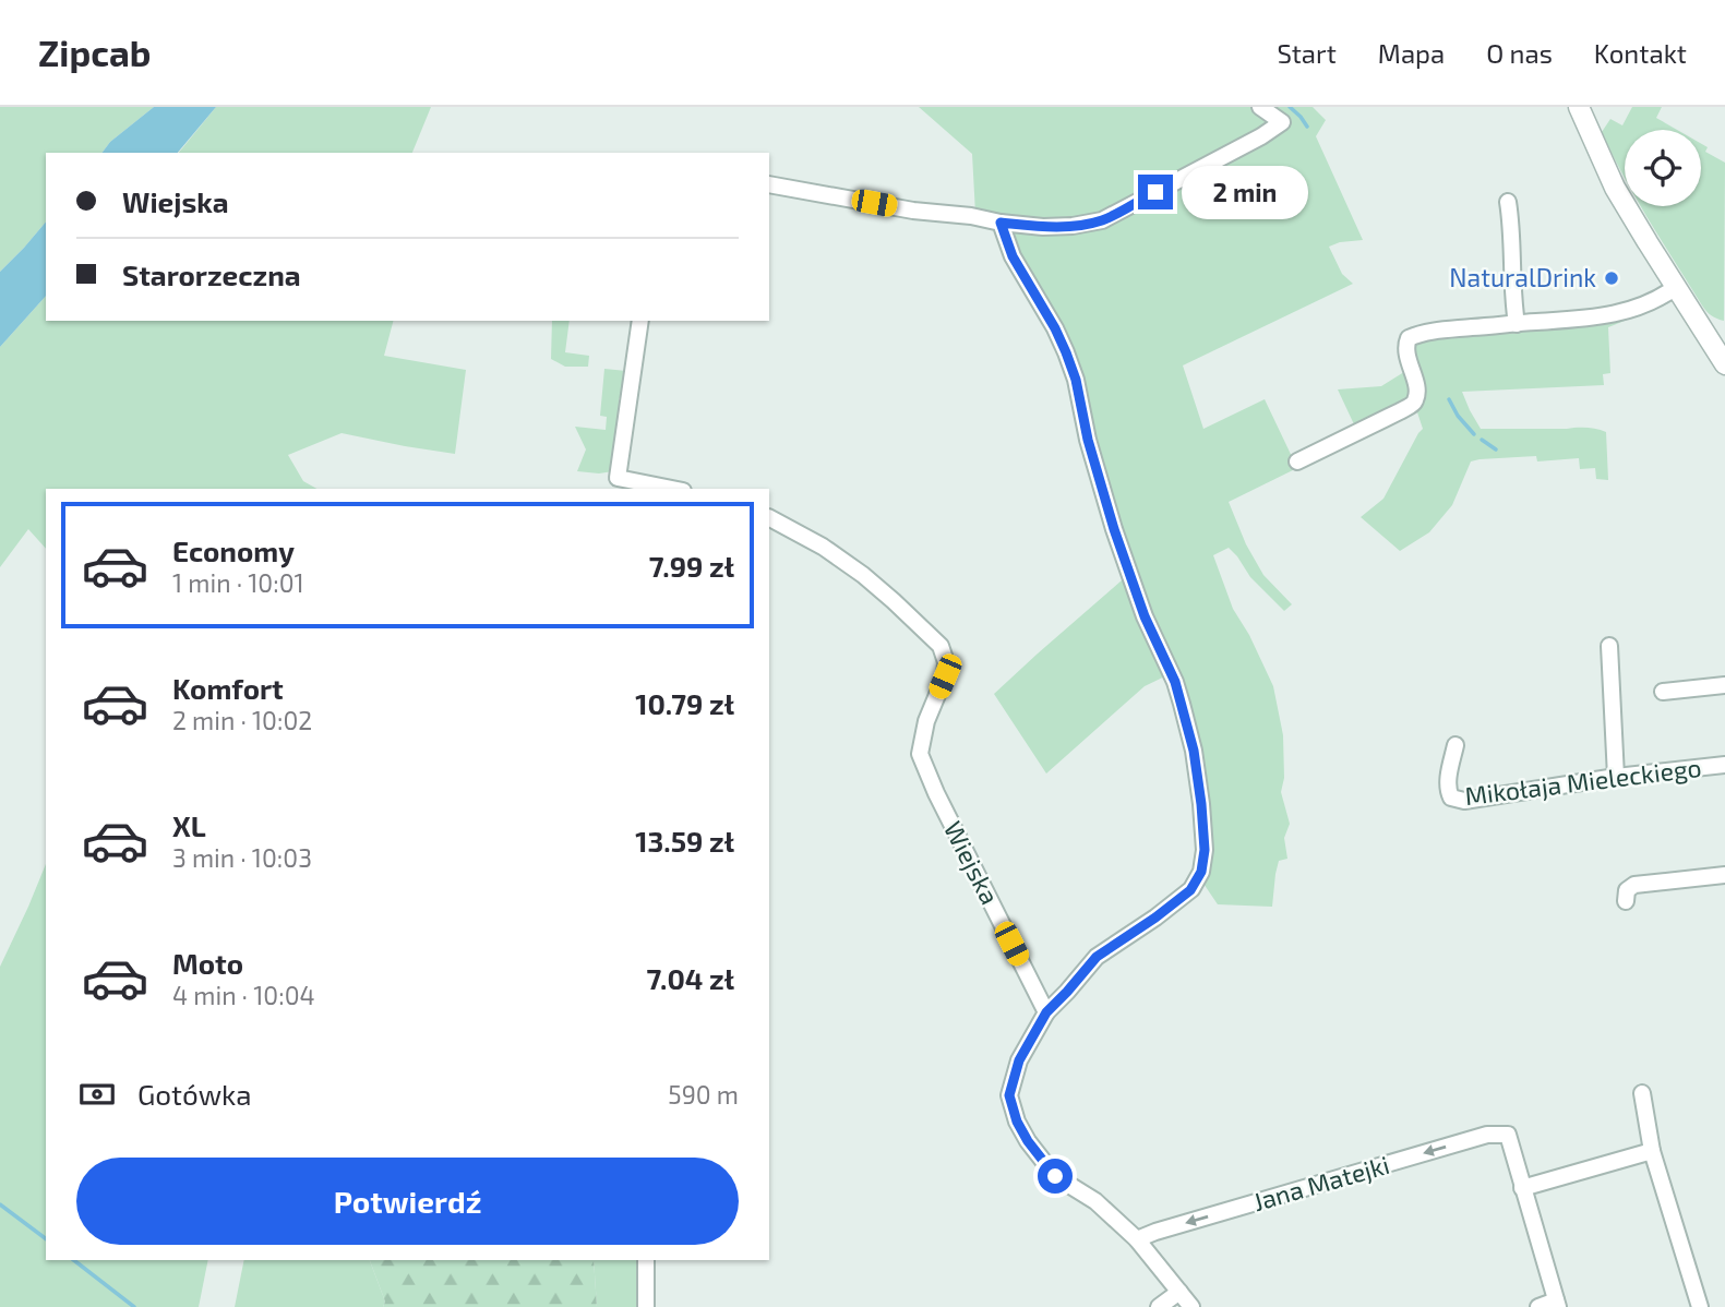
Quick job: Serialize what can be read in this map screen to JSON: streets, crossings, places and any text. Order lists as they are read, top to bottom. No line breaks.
{"streets":{"street":["Mikołaja Mieleckiego","Wiejska","Jana Matejki"]},"places":["NaturalDrink"],"page":{"header":"Zipcab","nav":["Start","Mapa","O nas","Kontakt"],"banner":["Wiejska","Starorzeczna"],"bubble":"2 min","list":[{"name":"Economy","note":"1 min · 10:01","value":"7.99 zł"},{"name":"Komfort","note":"2 min · 10:02","value":"10.79 zł"},{"name":"XL","note":"3 min · 10:03","value":"13.59 zł"},{"name":"Moto","note":"4 min · 10:04","value":"7.04 zł"}],"pay":["Gotówka","590 m"],"buttons":"Potwierdź"}}
